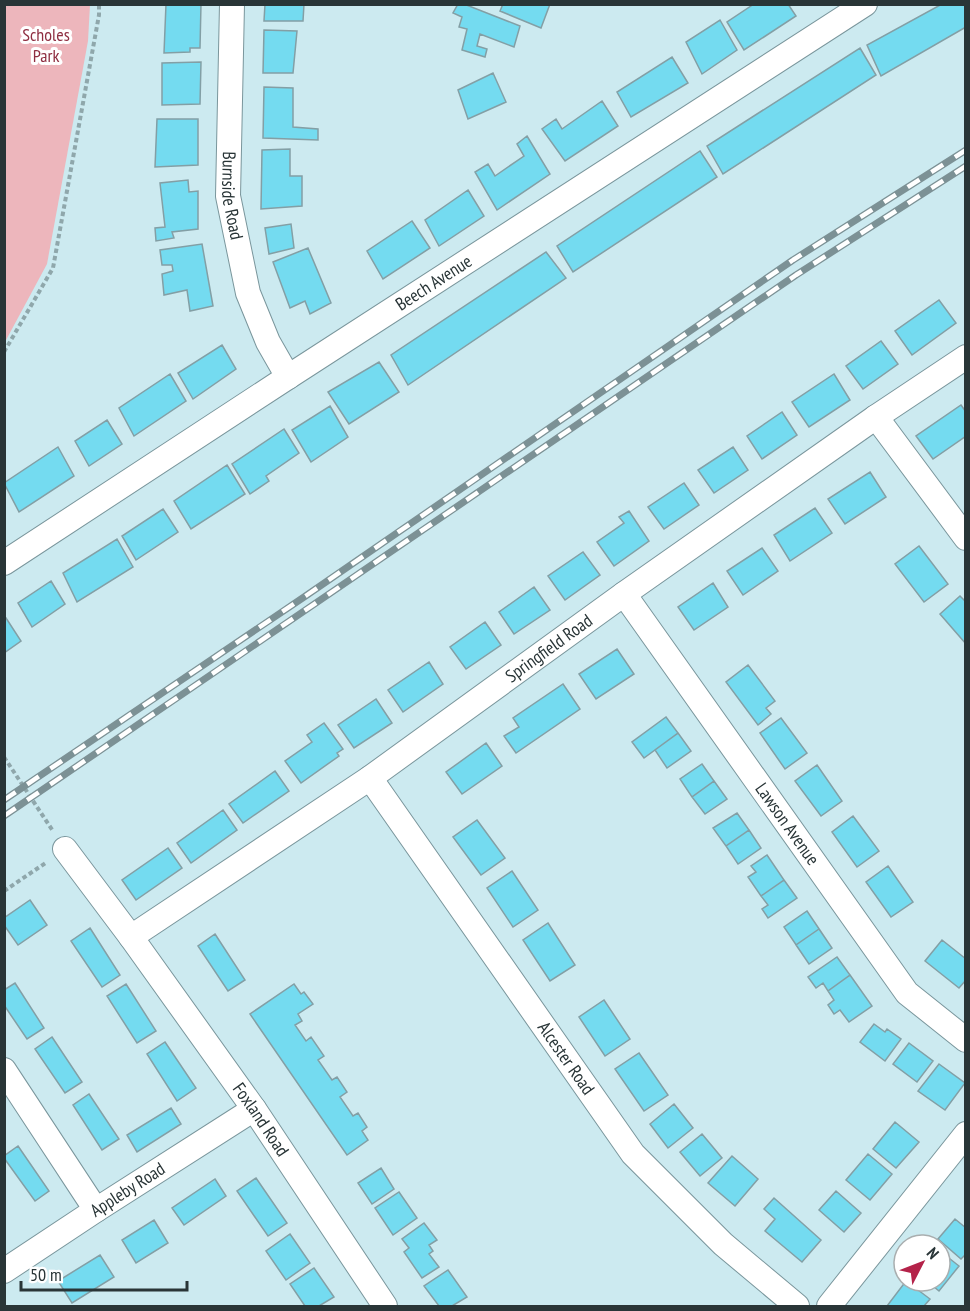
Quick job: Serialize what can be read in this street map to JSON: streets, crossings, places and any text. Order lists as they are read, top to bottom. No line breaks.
{"streets":{"street":["Burnside Road","Beech Avenue","Springfield Road","Lawson Avenue","Alcester Road","Foxland Road","Appleby Road"]},"crossings":[["Burnside Road","Beech Avenue"],["Springfield Road","Lawson Avenue"],["Springfield Road","Alcester Road"],["Springfield Road","Foxland Road"],["Foxland Road","Appleby Road"]],"parks":["Scholes Park"],"scale_bar":"50 m","north":"top right"}
